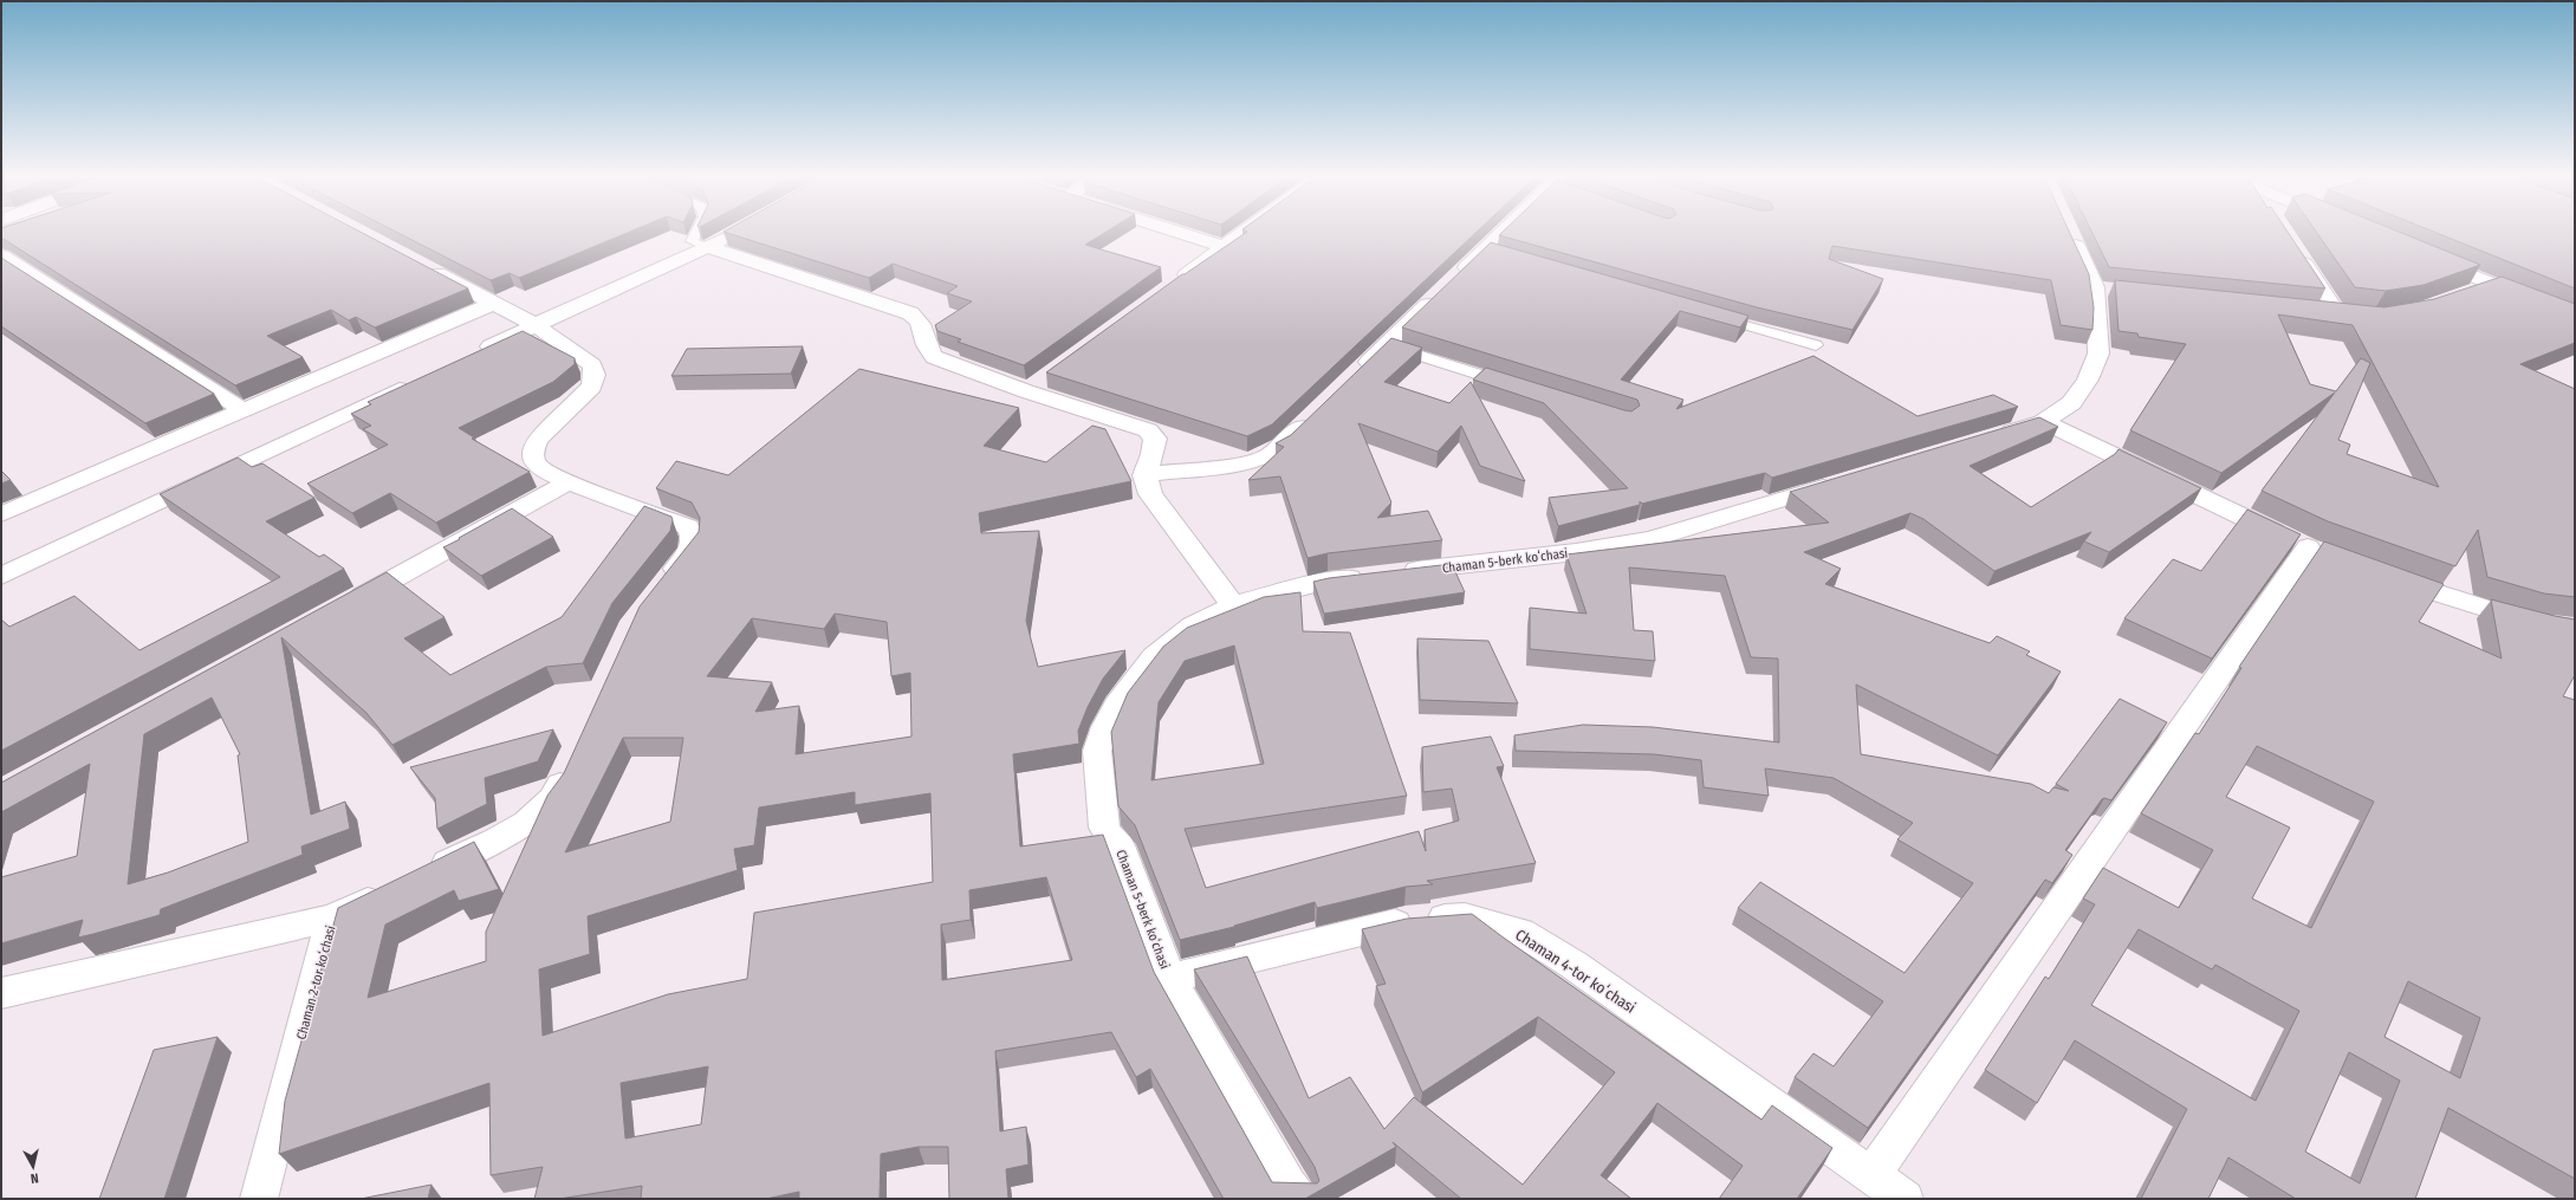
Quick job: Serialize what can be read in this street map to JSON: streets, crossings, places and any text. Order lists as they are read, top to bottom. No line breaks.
{"streets":{"street":["Chaman 5-berk koʻchasi","Chaman 4-tor koʻchasi","Chaman 2-tor koʻchasi"]},"crossings":[["Chaman 5-berk koʻchasi","Chaman 4-tor koʻchasi"]],"north":"bottom"}
